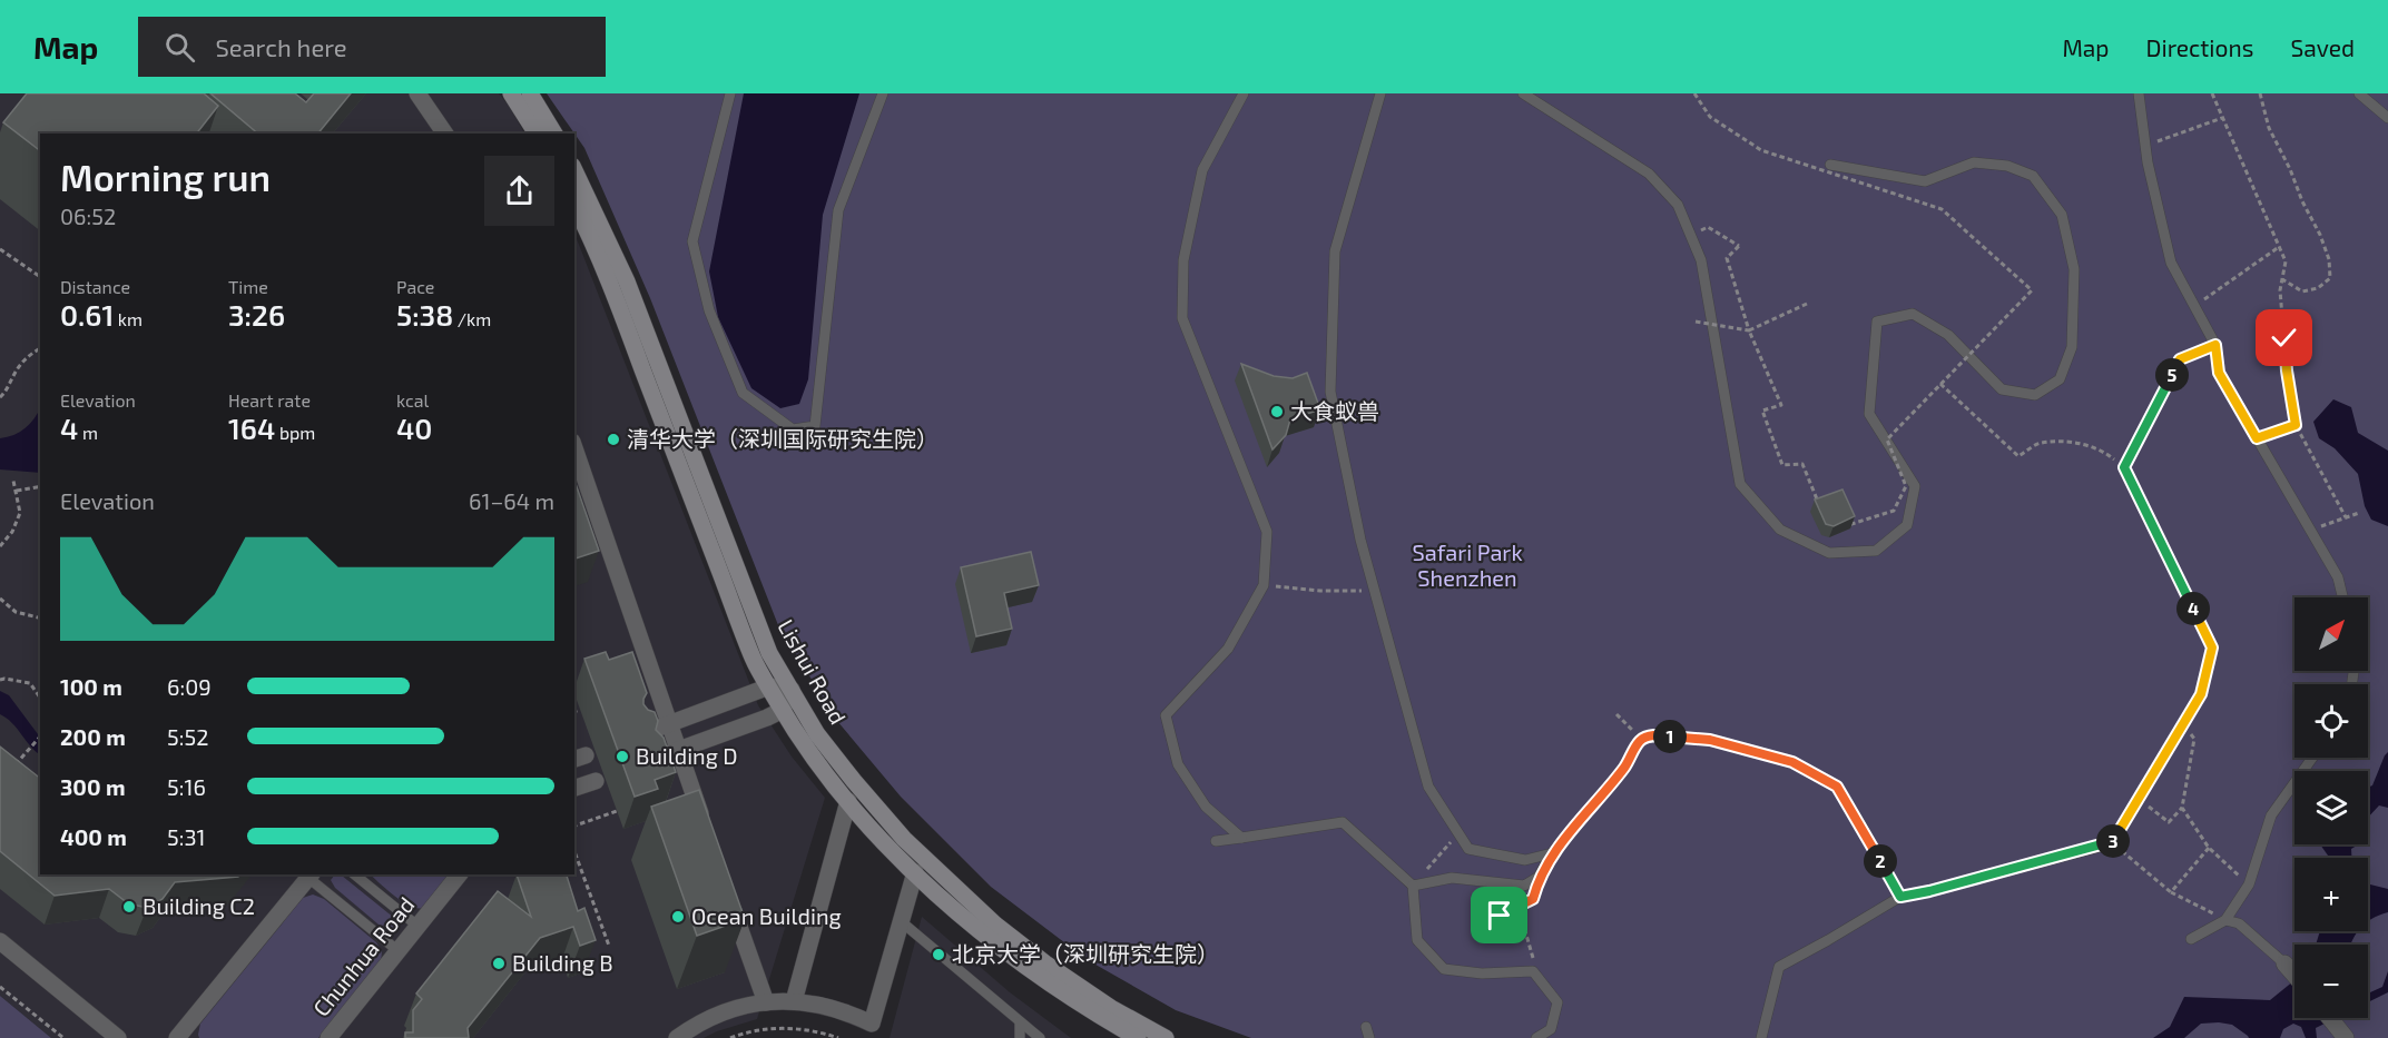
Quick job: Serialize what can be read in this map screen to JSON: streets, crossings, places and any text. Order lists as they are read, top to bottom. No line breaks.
{"streets":{"main road":["Lishui Road"],"street":["Chunhua Road"]},"parks":["Safari Park Shenzhen"],"places":["大食蚁兽","清华大学（深圳国际研究生院）","Building D","Building C2","Ocean Building","北京大学（深圳研究生院）","Building B"],"north":"top right","page":{"header":"Map","search":"Search here","nav":["Map","Directions","Saved"],"heading":["Morning run","06:52"],"stats":[["Distance","0.61 km"],["Time","3:26"],["Pace","5:38 /km"],["Elevation","4 m"],["Heart rate","164 bpm"],["kcal","40"]],"pins":["5","4","1","3","2"],"chart":["Elevation","61–64 m"],"map_buttons":["+","−"],"list":[{"name":"100 m","note":"6:09"},{"name":"200 m","note":"5:52"},{"name":"300 m","note":"5:16"},{"name":"400 m","note":"5:31"}]}}
